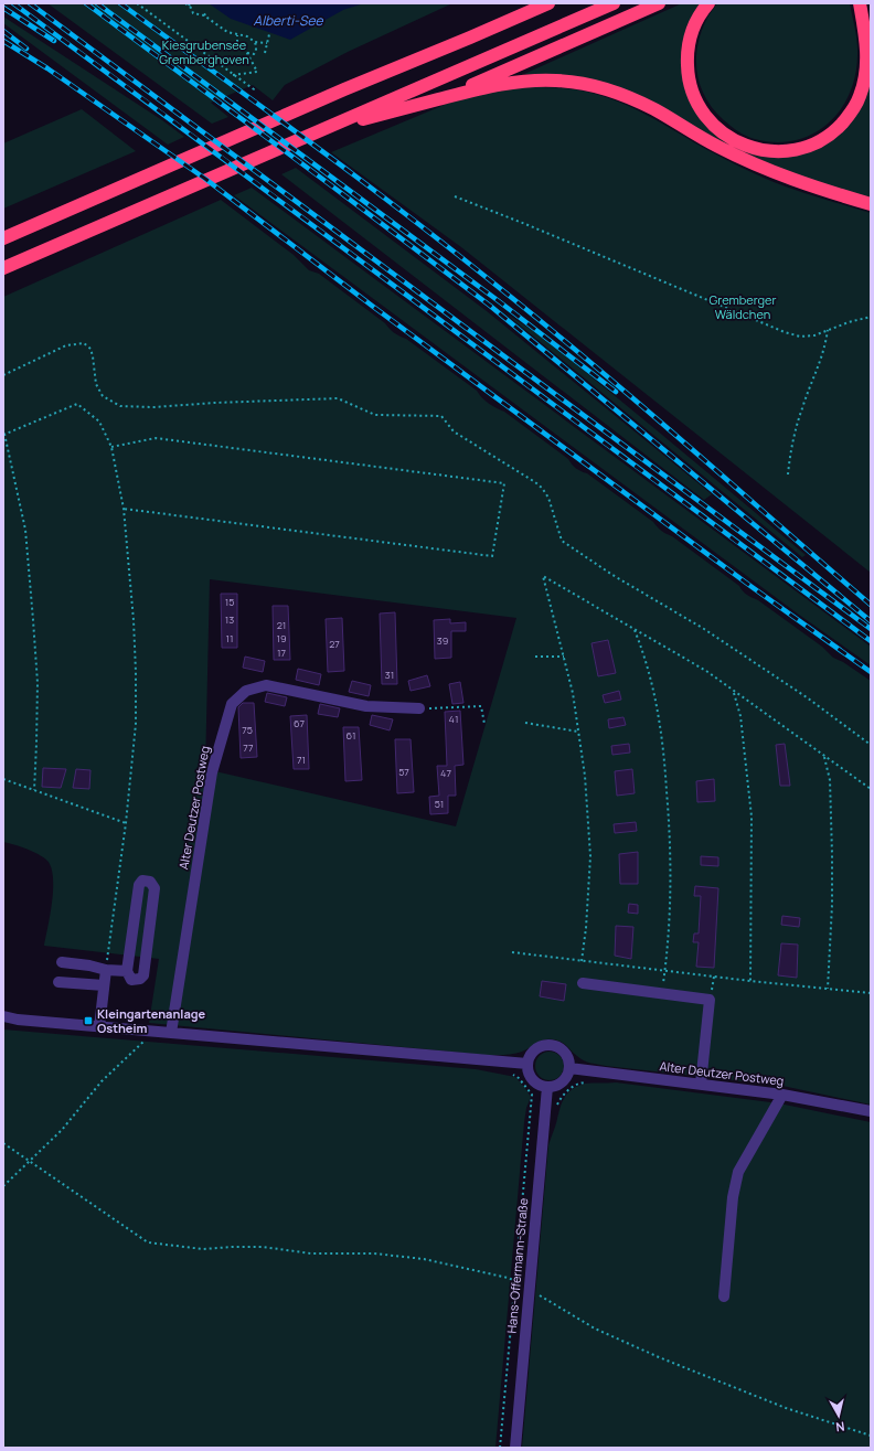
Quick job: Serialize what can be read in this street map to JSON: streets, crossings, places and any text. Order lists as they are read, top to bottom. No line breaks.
{"streets":{"street":["Alter Deutzer Postweg","Hans-Offermann-Straße"]},"crossings":[["Alter Deutzer Postweg","Hans-Offermann-Straße"]],"water":["Alberti-See"],"parks":["Kiesgrubensee Gremberghoven","Gremberger Wäldchen"],"places":{"transit":["Kleingartenanlage Ostheim"]},"house_numbers":["15","13","21","11","19","39","27","17","31","41","67","75","61","77","71","57","47","51"],"north":"bottom"}
